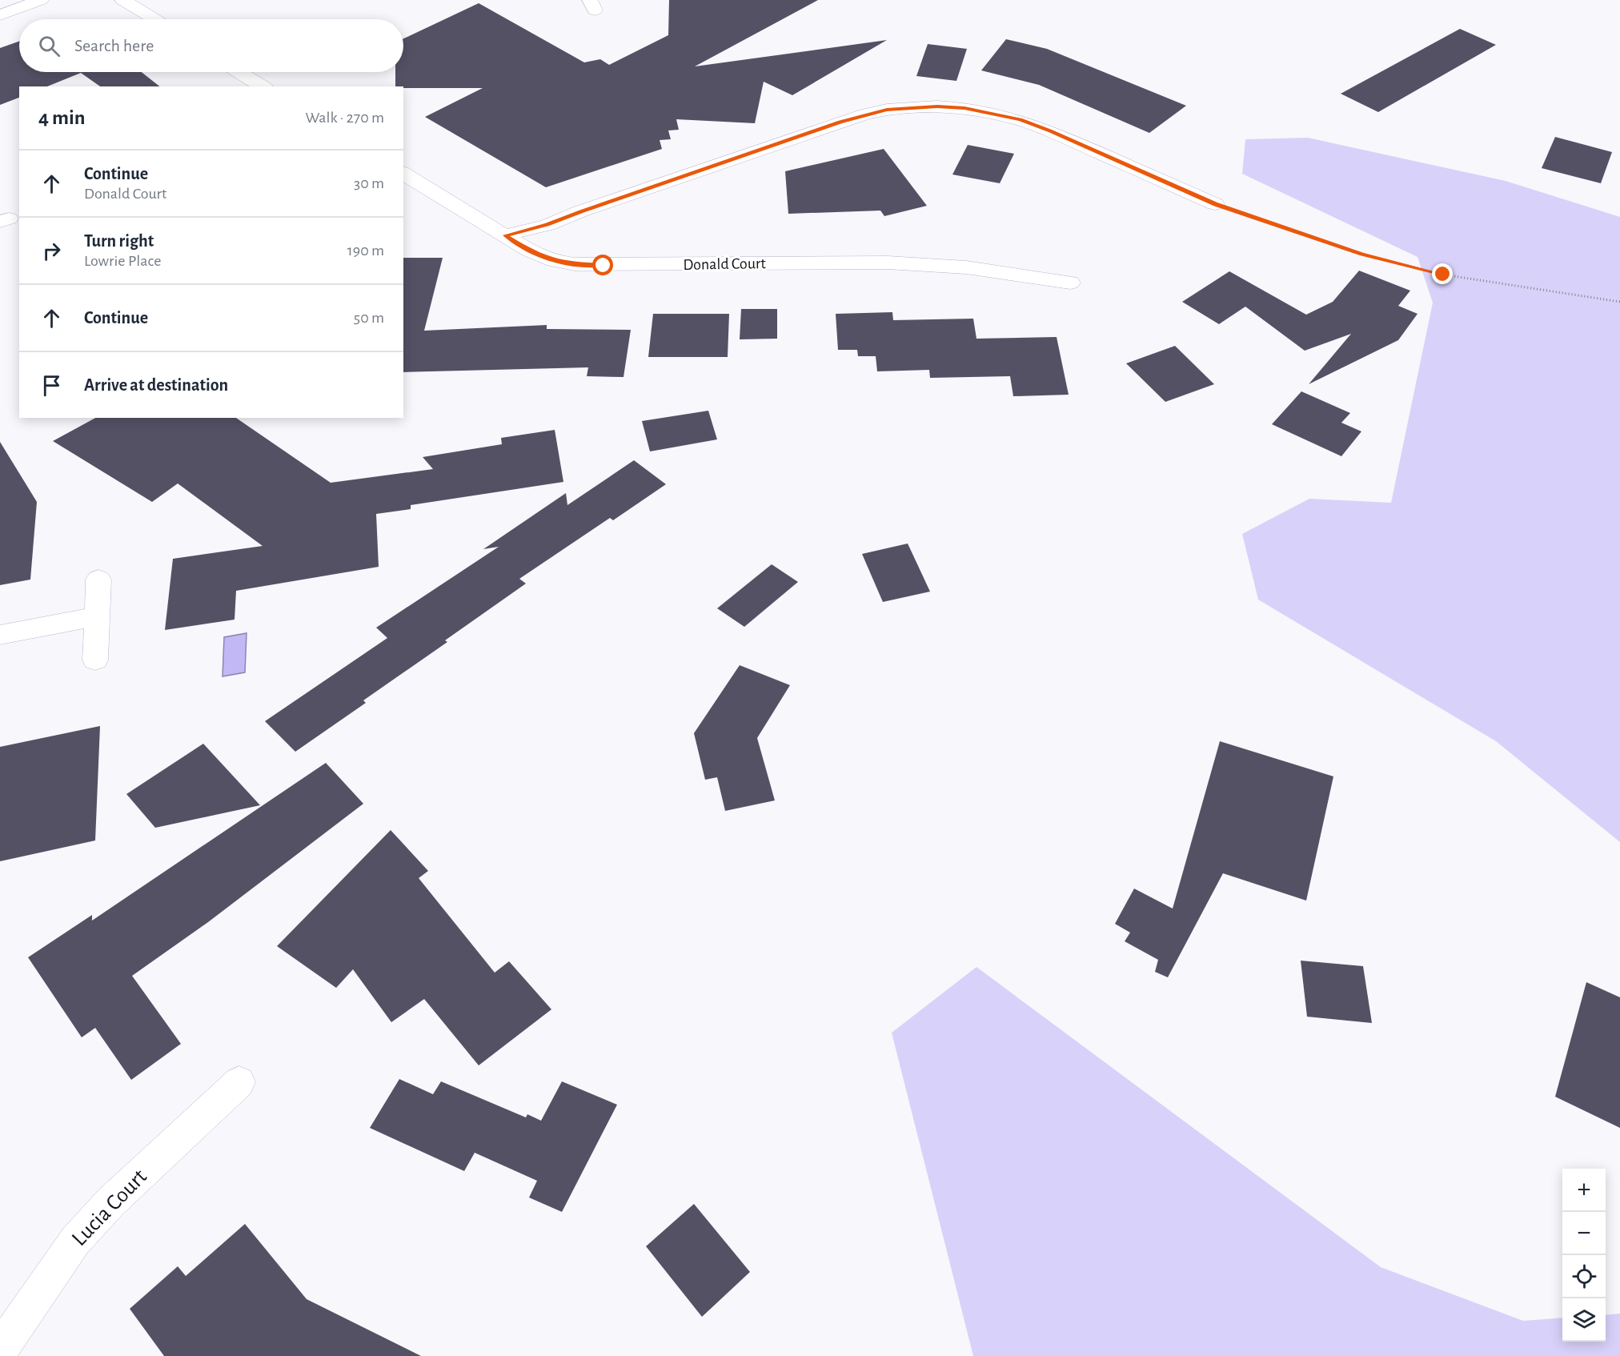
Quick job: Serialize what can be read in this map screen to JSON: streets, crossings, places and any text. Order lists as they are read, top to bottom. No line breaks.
{"streets":{"street":["Donald Court","Lucia Court"]},"page":{"search":"Search here","heading":["4 min","Walk · 270 m"],"list":[["Continue","Donald Court","30 m"],["Turn right","Lowrie Place","190 m"],["Continue","50 m"],"Arrive at destination"],"map_buttons":["+","−"]}}
